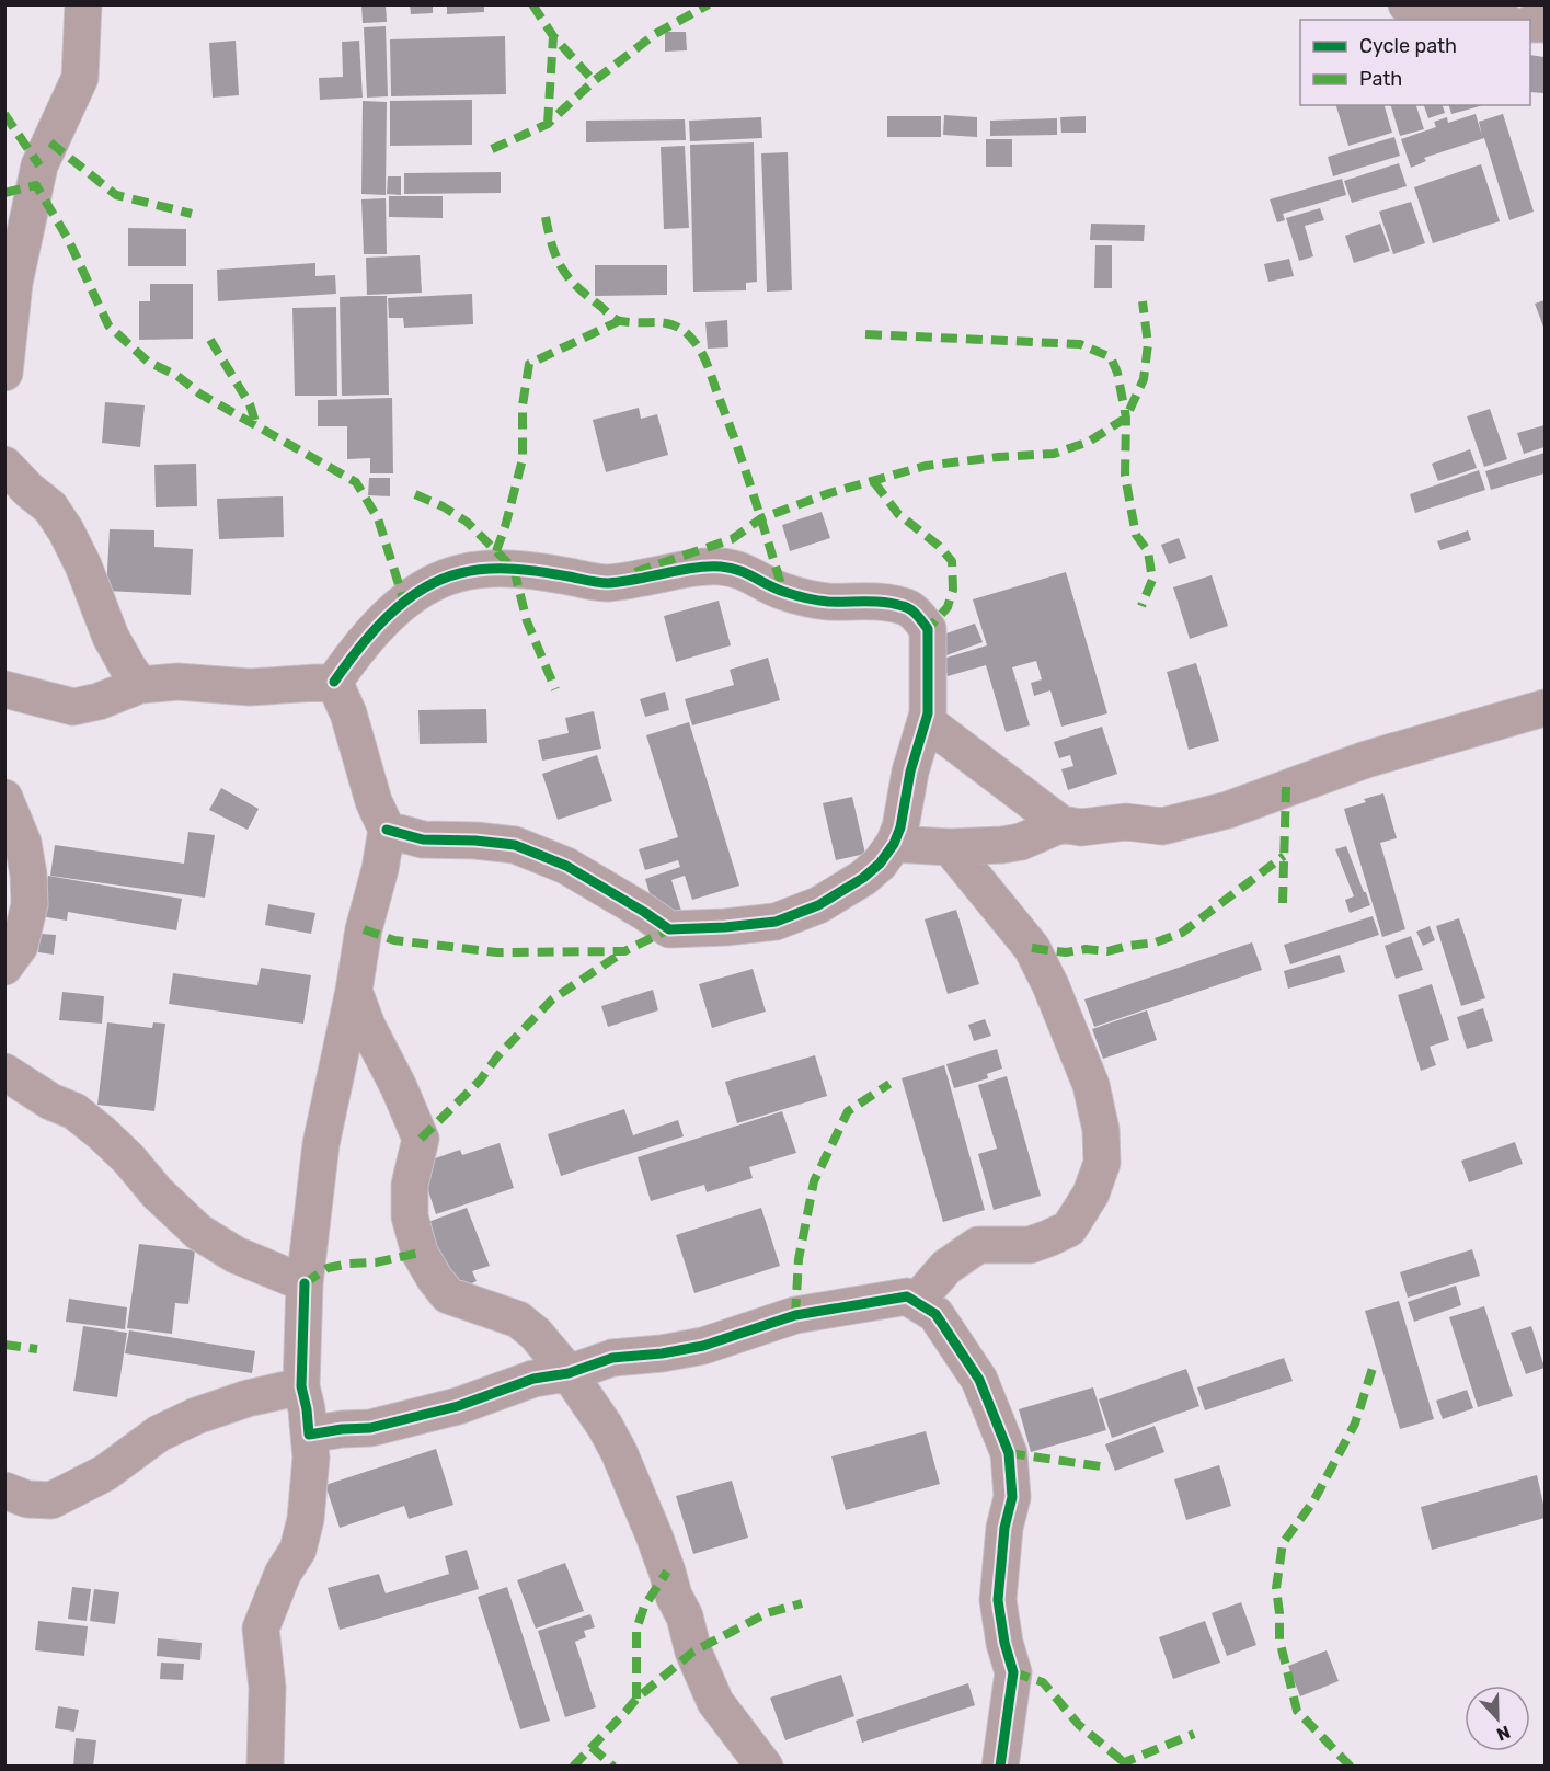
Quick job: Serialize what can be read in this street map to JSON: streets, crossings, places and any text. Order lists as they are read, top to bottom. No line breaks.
{"legend":["Cycle path","Path"],"north":"bottom"}
